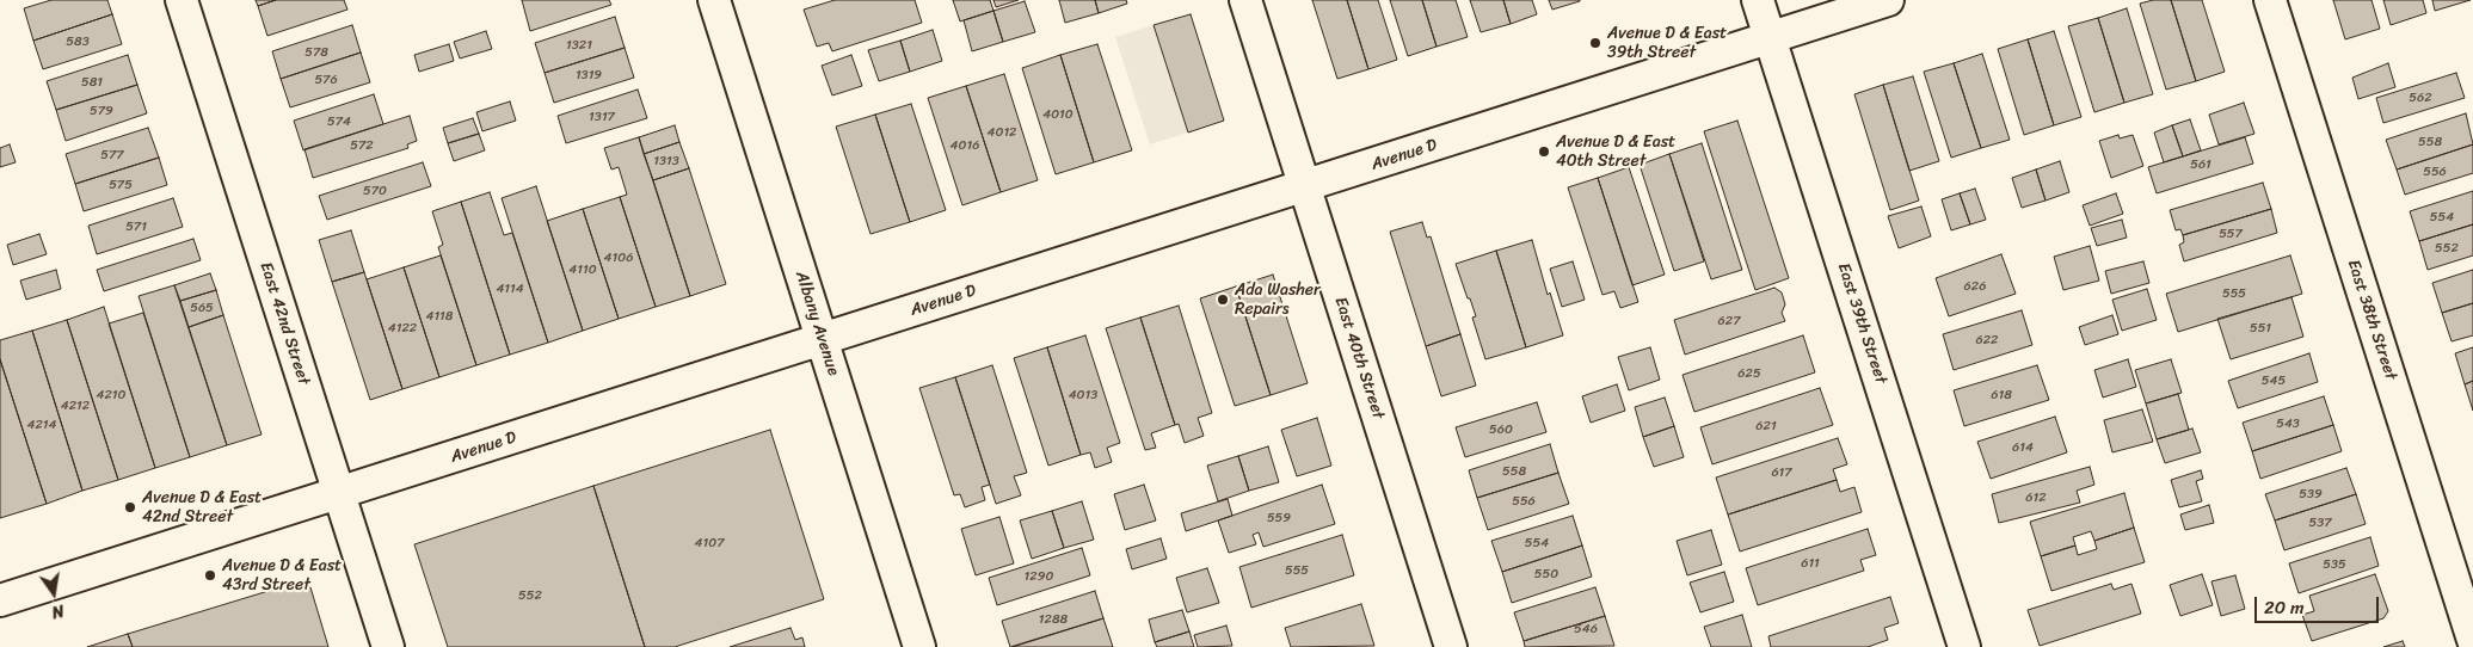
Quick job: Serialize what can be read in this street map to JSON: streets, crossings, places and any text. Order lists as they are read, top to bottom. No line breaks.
{"streets":{"street":["Avenue D","East 38th Street","East 42nd Street","Albany Avenue","East 39th Street","East 40th Street"]},"crossings":[["Avenue D","East 42nd Street"],["Avenue D","Albany Avenue"],["Avenue D","East 39th Street"],["Avenue D","East 40th Street"]],"places":["Avenue D & East 39th Street","Avenue D & East 40th Street","Ada Washer Repairs","Avenue D & East 42nd Street","Avenue D & East 43rd Street"],"house_numbers":["583","1321","578","1319","576","581","562","579","4010","1317","574","4012","558","572","4016","577","1313","561","556","575","570","554","571","557","552","4106","4110","626","4114","555","565","4118","627","4122","551","622","625","545","4210","4013","618","4212","543","4214","621","560","614","558","617","539","612","556","559","537","4107","554","611","535","555","550","1290","552","1288","546"],"scale_bar":"20 m","north":"bottom"}
